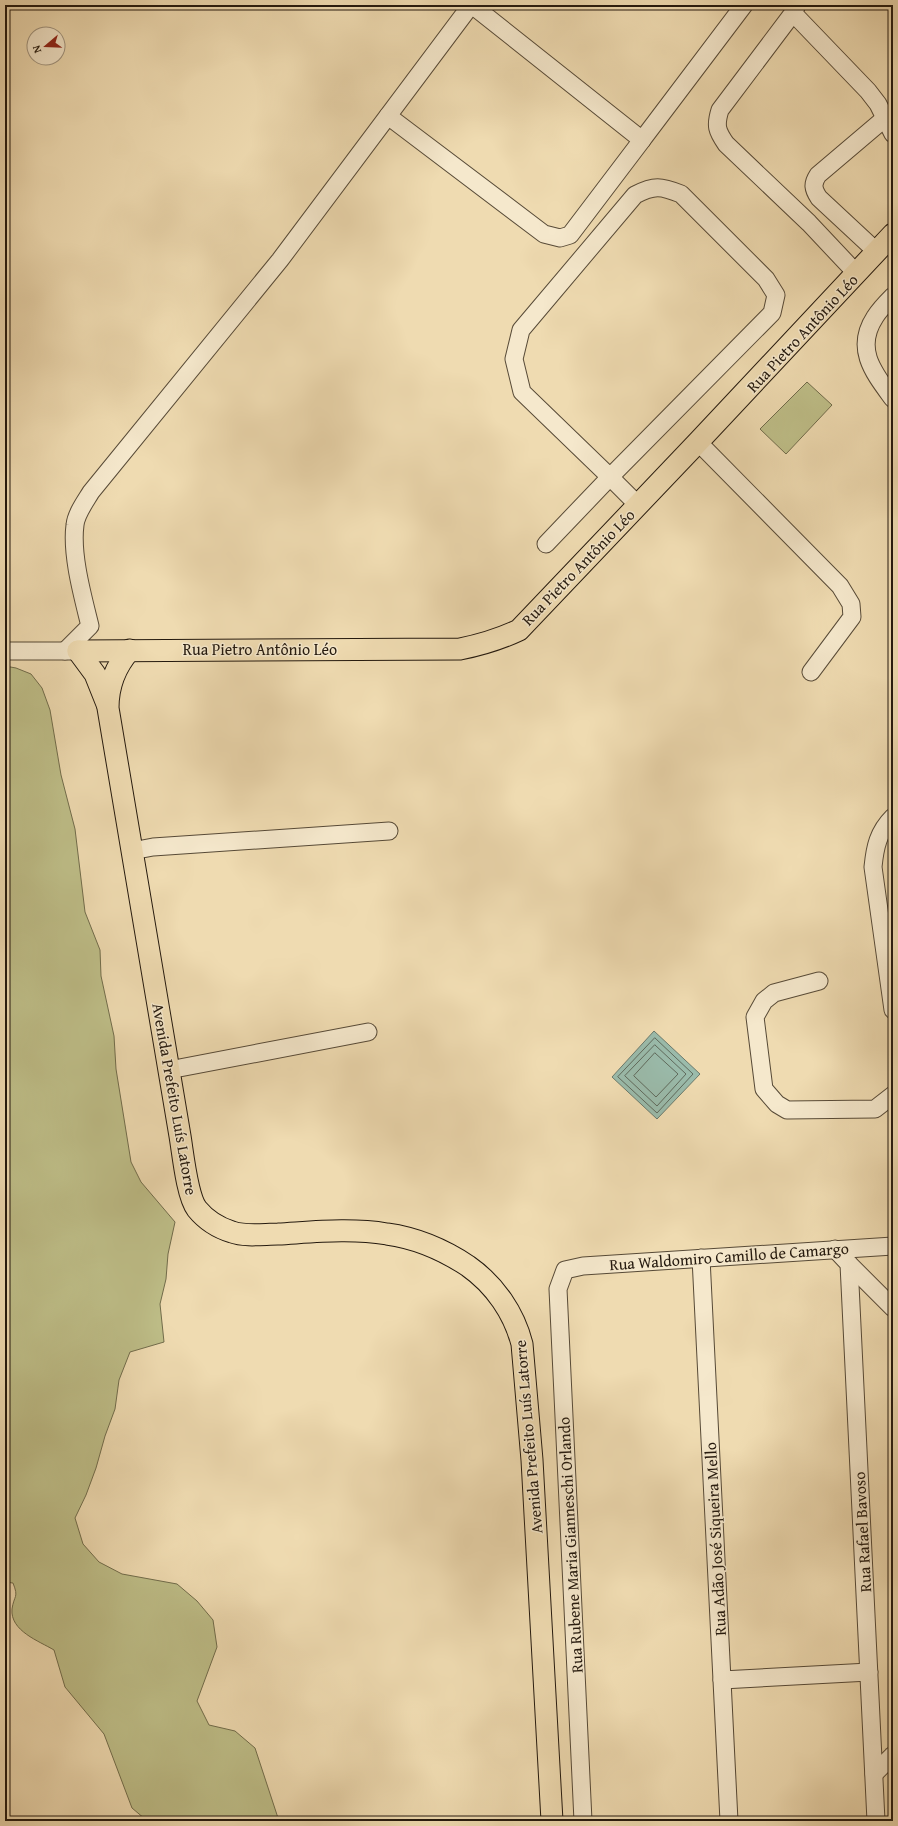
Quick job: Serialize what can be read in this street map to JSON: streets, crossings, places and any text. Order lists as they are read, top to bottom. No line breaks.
{"streets":{"main road":["Rua Pietro Antônio Léo","Avenida Prefeito Luís Latorre"],"street":["Rua Waldomiro Camillo de Camargo","Rua Rafael Bavoso","Rua Adão José Siqueira Mello","Rua Rubene Maria Gianneschi Orlando"]},"crossings":[["Rua Pietro Antônio Léo","Avenida Prefeito Luís Latorre"],["Rua Waldomiro Camillo de Camargo","Rua Adão José Siqueira Mello"],["Rua Waldomiro Camillo de Camargo","Rua Rubene Maria Gianneschi Orlando"]],"north":"left"}
